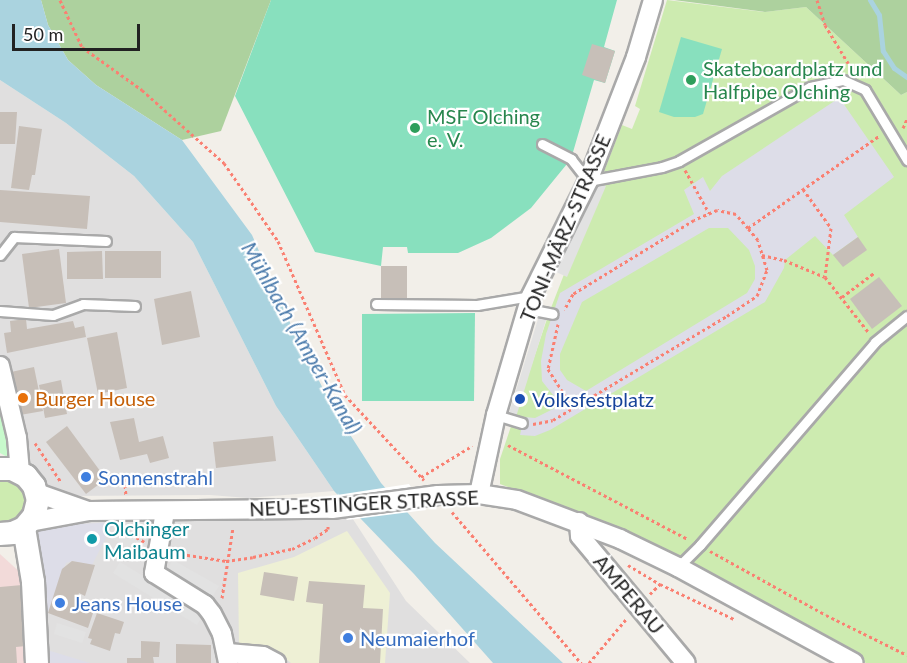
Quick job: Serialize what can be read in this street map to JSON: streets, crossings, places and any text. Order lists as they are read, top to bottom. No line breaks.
{"streets":{"street":["TONI-MÄRZ-STRASSE","NEU-ESTINGER STRASSE","AMPERAU"]},"crossings":[["TONI-MÄRZ-STRASSE","NEU-ESTINGER STRASSE"],["NEU-ESTINGER STRASSE","AMPERAU"]],"water":["Mühlbach (Amper-Kanal)"],"places":["Skateboardplatz und Halfpipe Olching","MSF Olching e. V.","Burger House","Volksfestplatz","Sonnenstrahl","Olchinger Maibaum","Jeans House","Neumaierhof"],"scale_bar":"50 m"}
